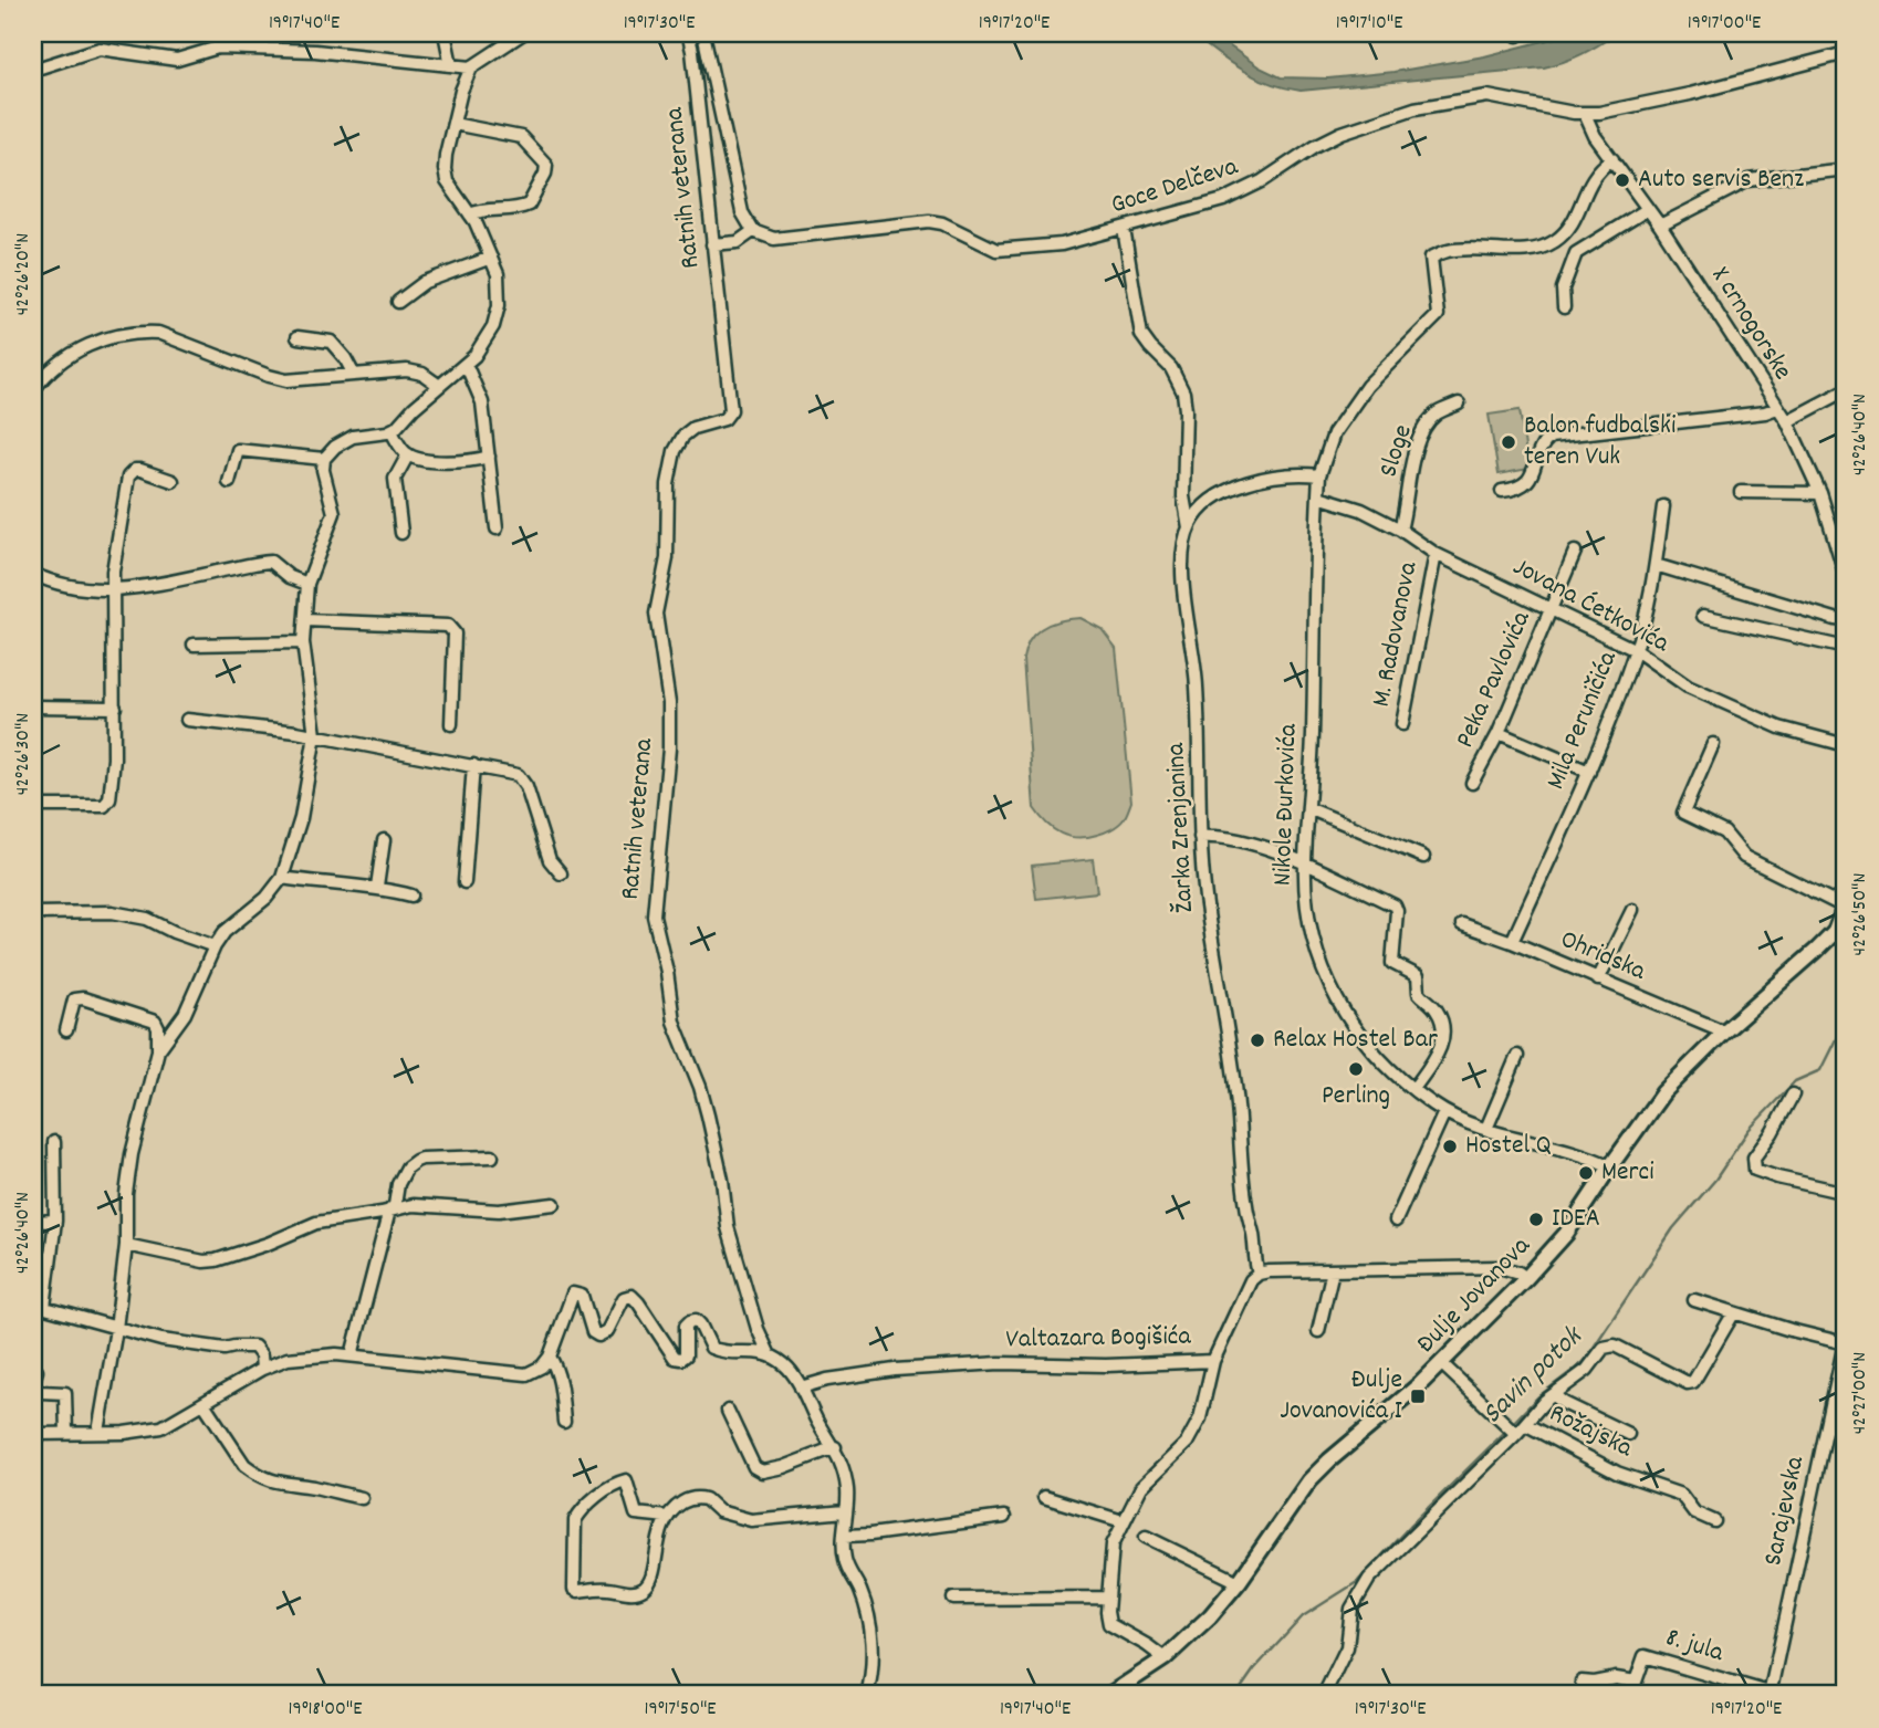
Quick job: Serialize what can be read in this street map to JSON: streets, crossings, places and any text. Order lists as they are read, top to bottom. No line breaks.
{"streets":{"street":["Goce Delčeva","Ratnih veterana","X crnogorske","Sloge","Jovana Ćetkovića","M. Radovanova","Peka Pavlovića","Mila Peruničića","Nikole Đurkovića","Žarka Zrenjanina","Ohridska","Đulje Jovanova","Valtazara Bogišića","Rožajska","Sarajevska","8. jula"]},"crossings":[["Goce Delčeva","X crnogorske"],["Goce Delčeva","Žarka Zrenjanina"],["Ratnih veterana","Valtazara Bogišića"],["X crnogorske","Nikole Đurkovića"],["Sloge","Jovana Ćetkovića"],["Jovana Ćetkovića","M. Radovanova"],["Jovana Ćetkovića","Peka Pavlovića"],["Jovana Ćetkovića","Mila Peruničića"],["Jovana Ćetkovića","Nikole Đurkovića"],["Mila Peruničića","Ohridska"],["Nikole Đurkovića","Đulje Jovanova"],["Žarka Zrenjanina","Valtazara Bogišića"],["Ohridska","Đulje Jovanova"],["Đulje Jovanova","Rožajska"],["Sarajevska","8. jula"]],"water":["Savin potok"],"places":{"other":["Auto servis Benz","Balon fudbalski teren Vuk","Relax Hostel Bar","Perling","Hostel Q","Merci","IDEA"],"transit":["Đulje Jovanovića I"]},"coordinates":["19°17'40\"E","19°17'30\"E","19°17'20\"E","19°17'10\"E","19°17'00\"E","42°26'20\"N","42°26'40\"N","42°26'30\"N","42°26'50\"N","42°27'00\"N","19°18'00\"E","19°17'50\"E"]}
